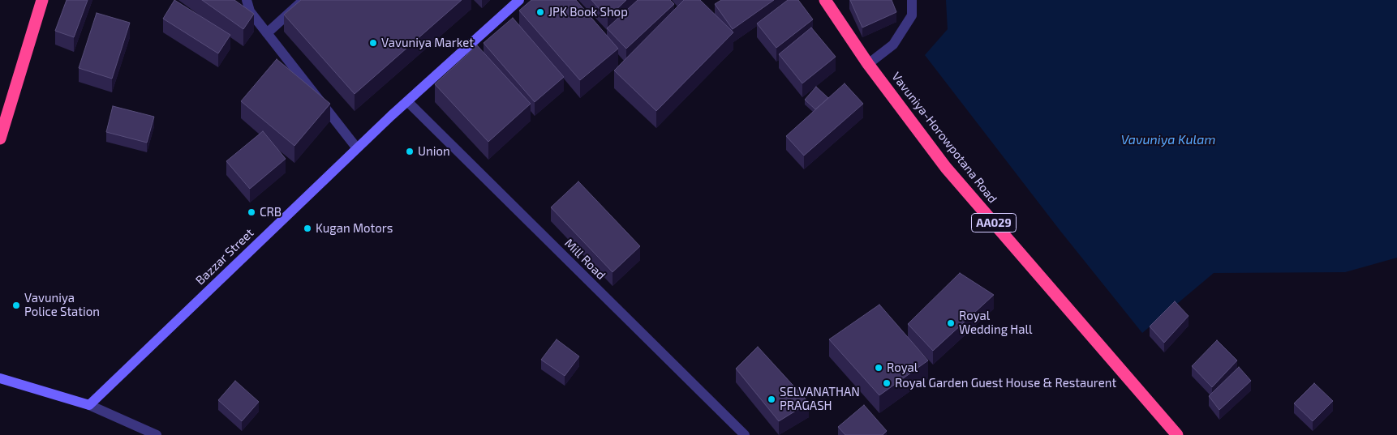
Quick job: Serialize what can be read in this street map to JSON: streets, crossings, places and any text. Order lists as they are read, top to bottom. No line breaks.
{"streets":{"highway":["Vavuniya-Horowpotana Road","AA029"],"main road":["Bazzar Street"],"street":["Mill Road"]},"crossings":[["Bazzar Street","Mill Road"]],"water":["Vavuniya Kulam"],"places":["JPK Book Shop","Vavuniya Market","Union","CRB","Kugan Motors","Vavuniya Police Station","Royal Wedding Hall","Royal","Royal Garden Guest House & Restaurent","SELVANATHAN PRAGASH"]}
